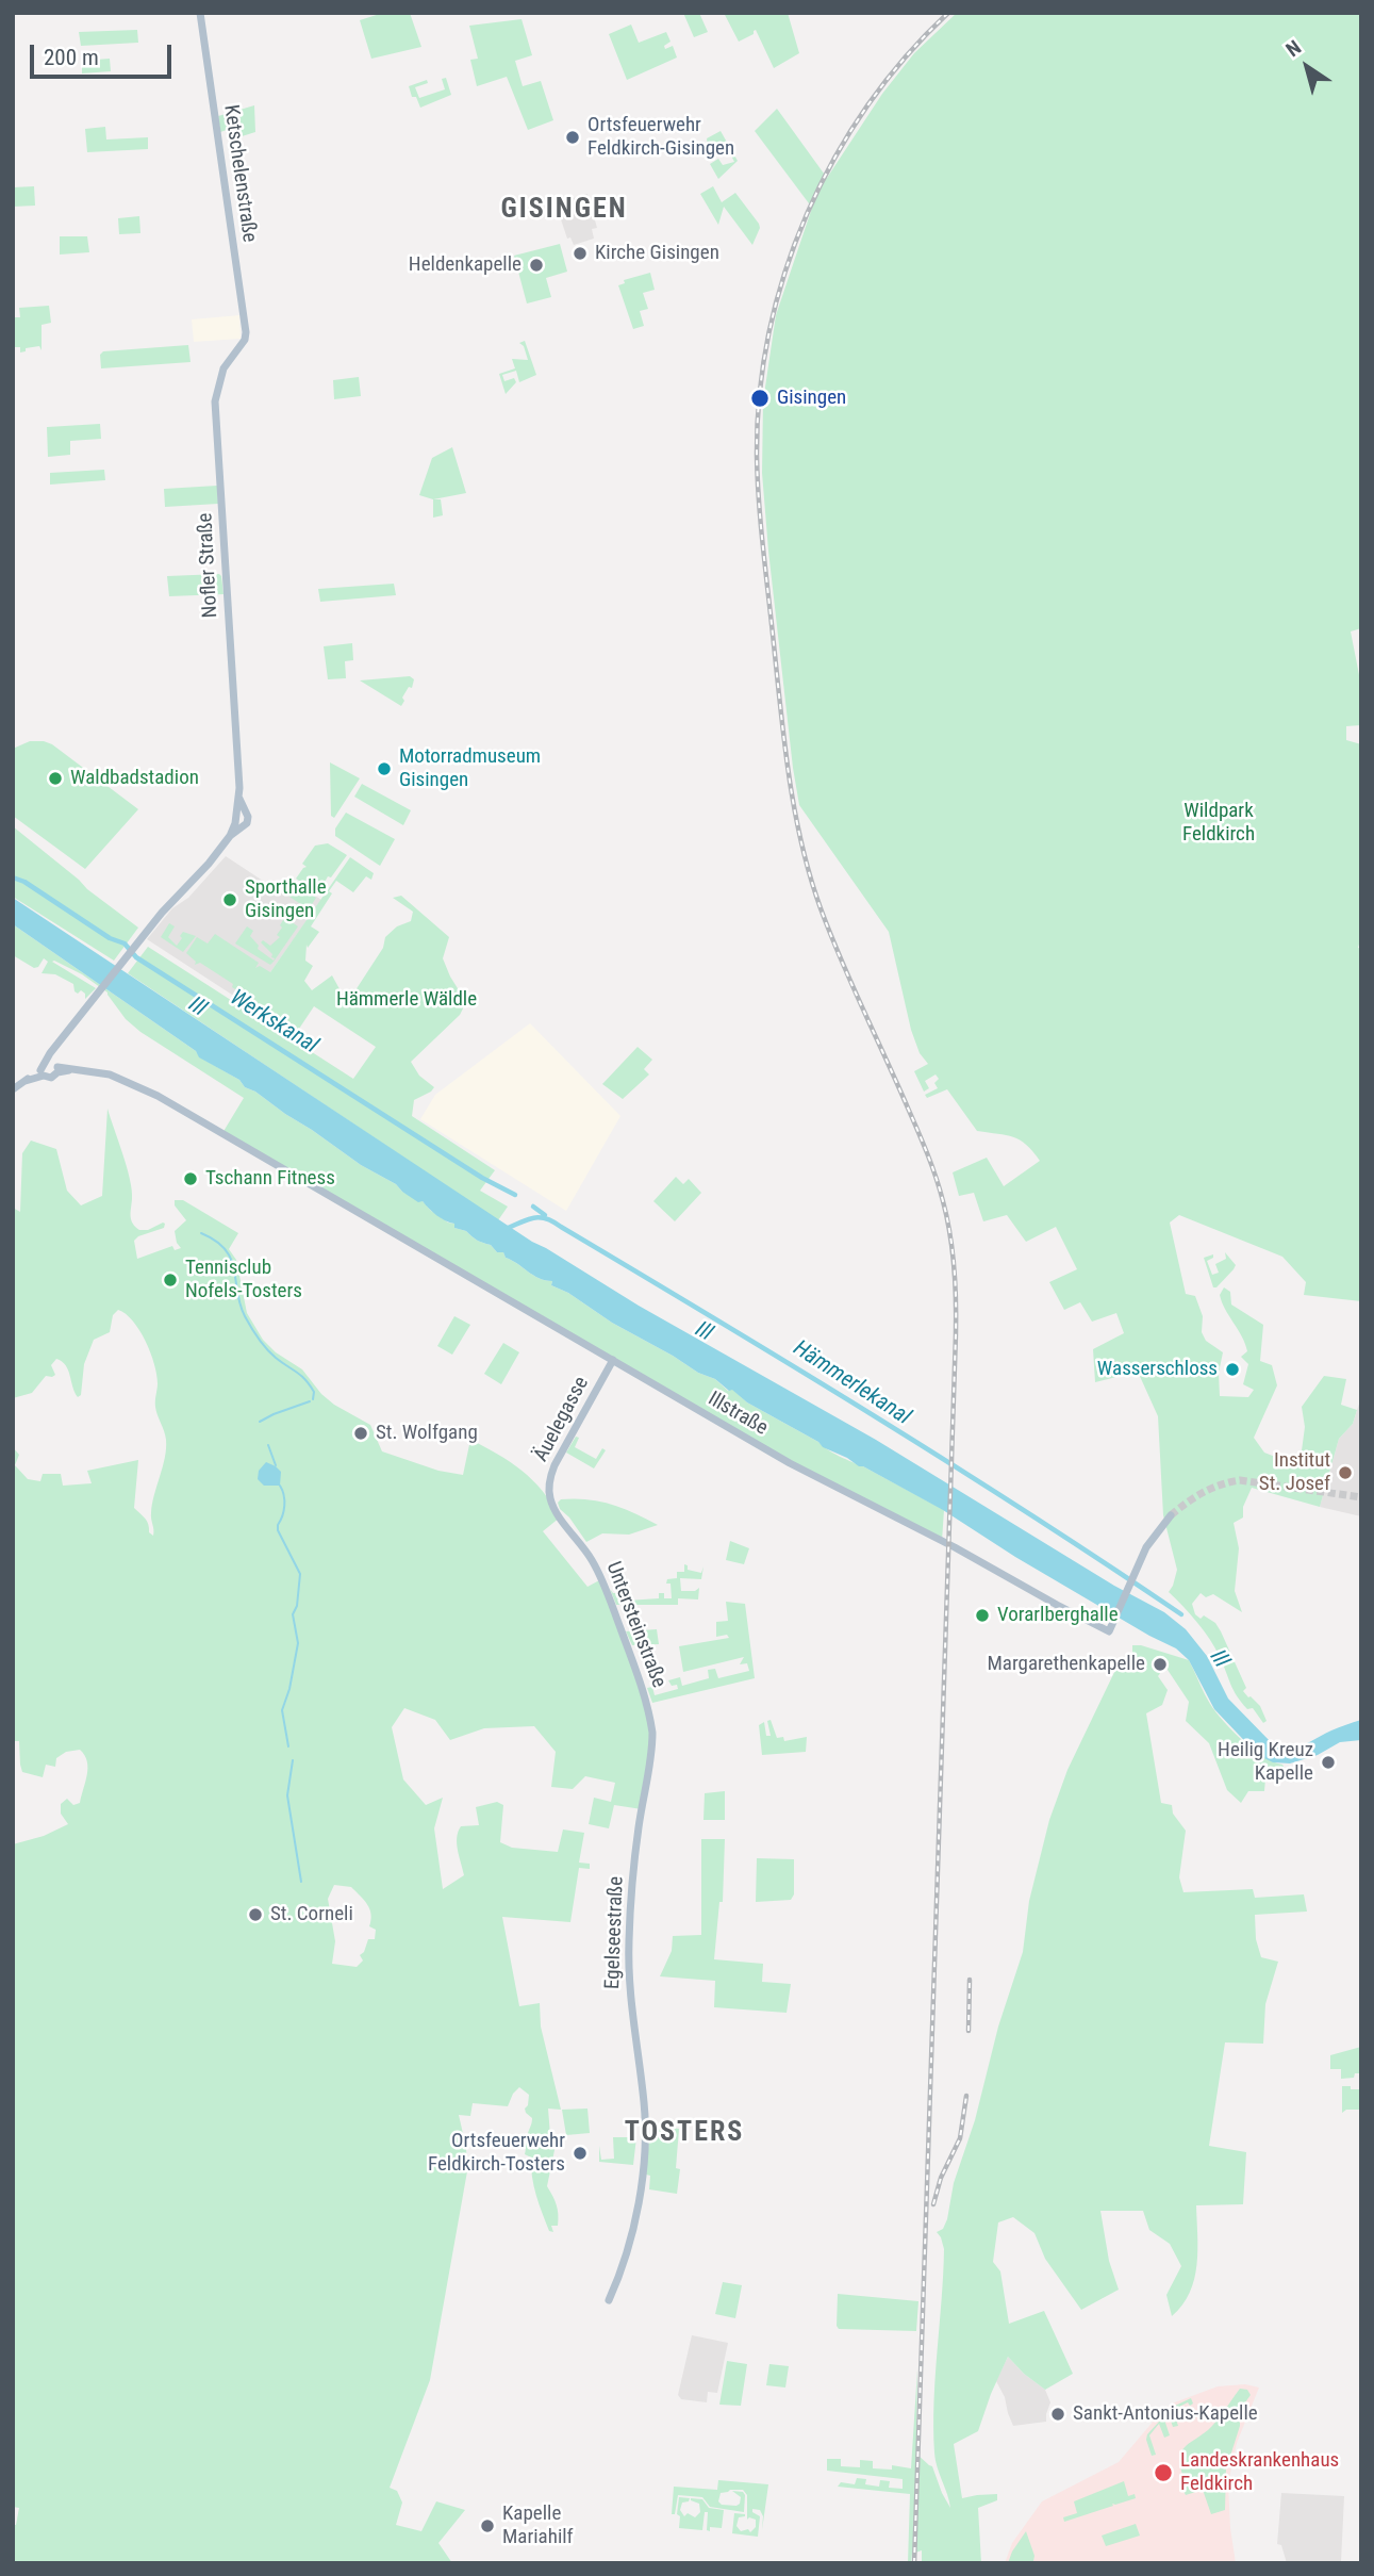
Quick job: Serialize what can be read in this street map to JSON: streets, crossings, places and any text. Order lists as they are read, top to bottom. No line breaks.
{"streets":{"main road":["Ketschelenstraße","Nofler Straße","Illstraße","Äuelegasse","Untersteinstraße","Egelseestraße"]},"crossings":[["Ketschelenstraße","Nofler Straße"],["Illstraße","Äuelegasse"],["Äuelegasse","Untersteinstraße"],["Untersteinstraße","Egelseestraße"]],"districts":["GISINGEN","TOSTERS"],"water":["Ill","Werkskanal","Hämmerlekanal"],"parks":["Wildpark Feldkirch","Hämmerle Wäldle"],"places":["Ortsfeuerwehr Feldkirch-Gisingen","Kirche Gisingen","Heldenkapelle","Gisingen","Motorradmuseum Gisingen","Waldbadstadion","Sporthalle Gisingen","Tschann Fitness","Tennisclub Nofels-Tosters","Wasserschloss","St. Wolfgang","Institut St. Josef","Vorarlberghalle","Margarethenkapelle","Heilig Kreuz Kapelle","St. Corneli","Ortsfeuerwehr Feldkirch-Tosters","Sankt-Antonius-Kapelle","Landeskrankenhaus Feldkirch","Kapelle Mariahilf"],"scale_bar":"200 m","north":"top left"}
